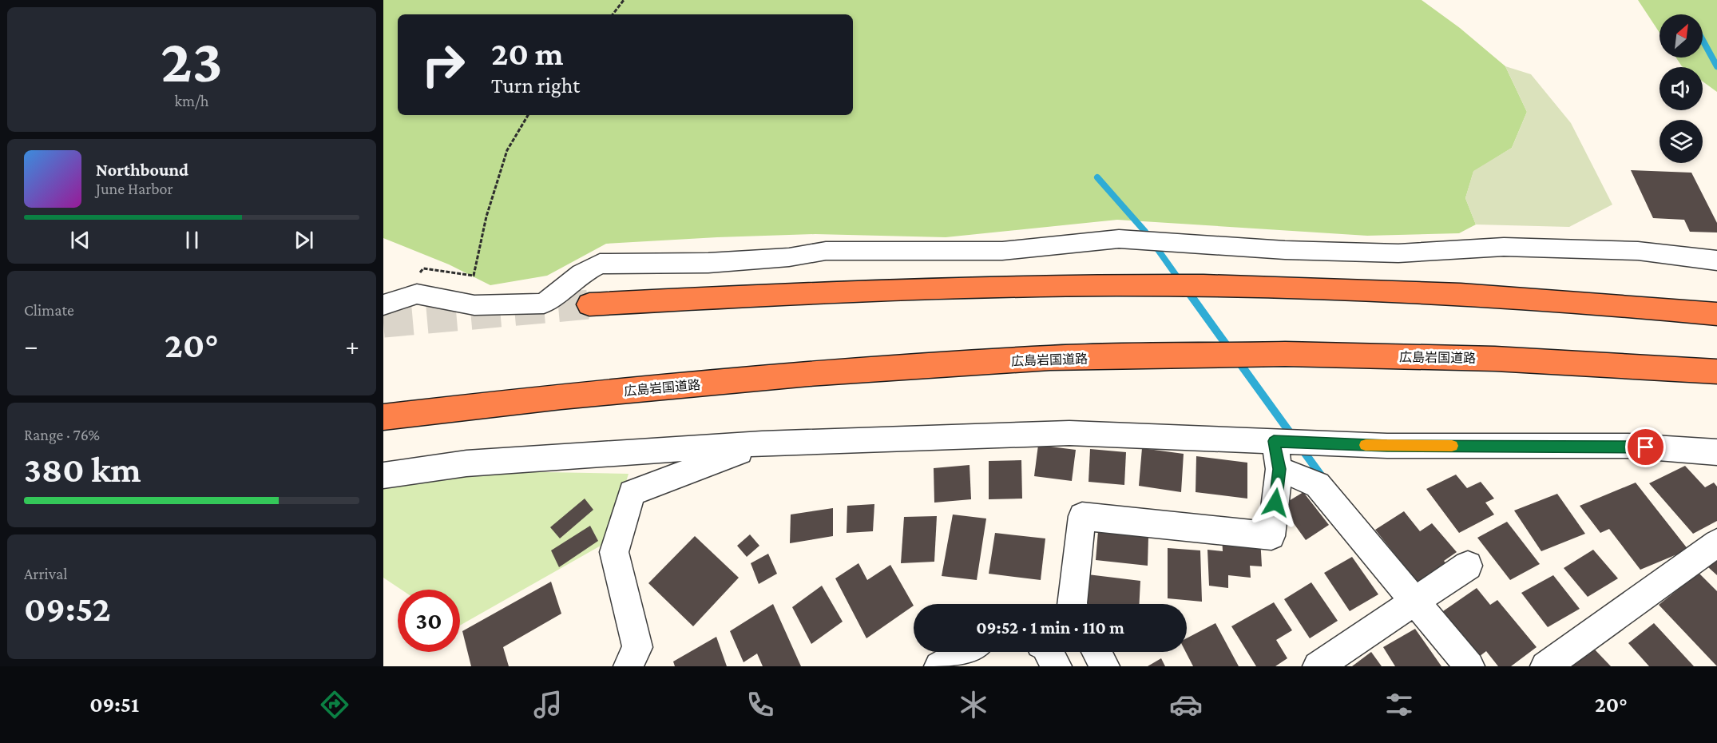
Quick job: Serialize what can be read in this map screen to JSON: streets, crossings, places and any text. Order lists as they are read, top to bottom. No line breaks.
{"streets":{"highway":["広島岩国道路"]},"north":"top right","page":{"tile":[["23","km/h"],"Climate",["Range · 76%","380 km"],["Arrival","09:52"]],"turn":["20 m","Turn right"],"song":["Northbound","June Harbor"],"heat":["−","20°","+"],"limit":"30","trip":"09:52 · 1 min · 110 m","tabs":["09:51","20°"]}}
